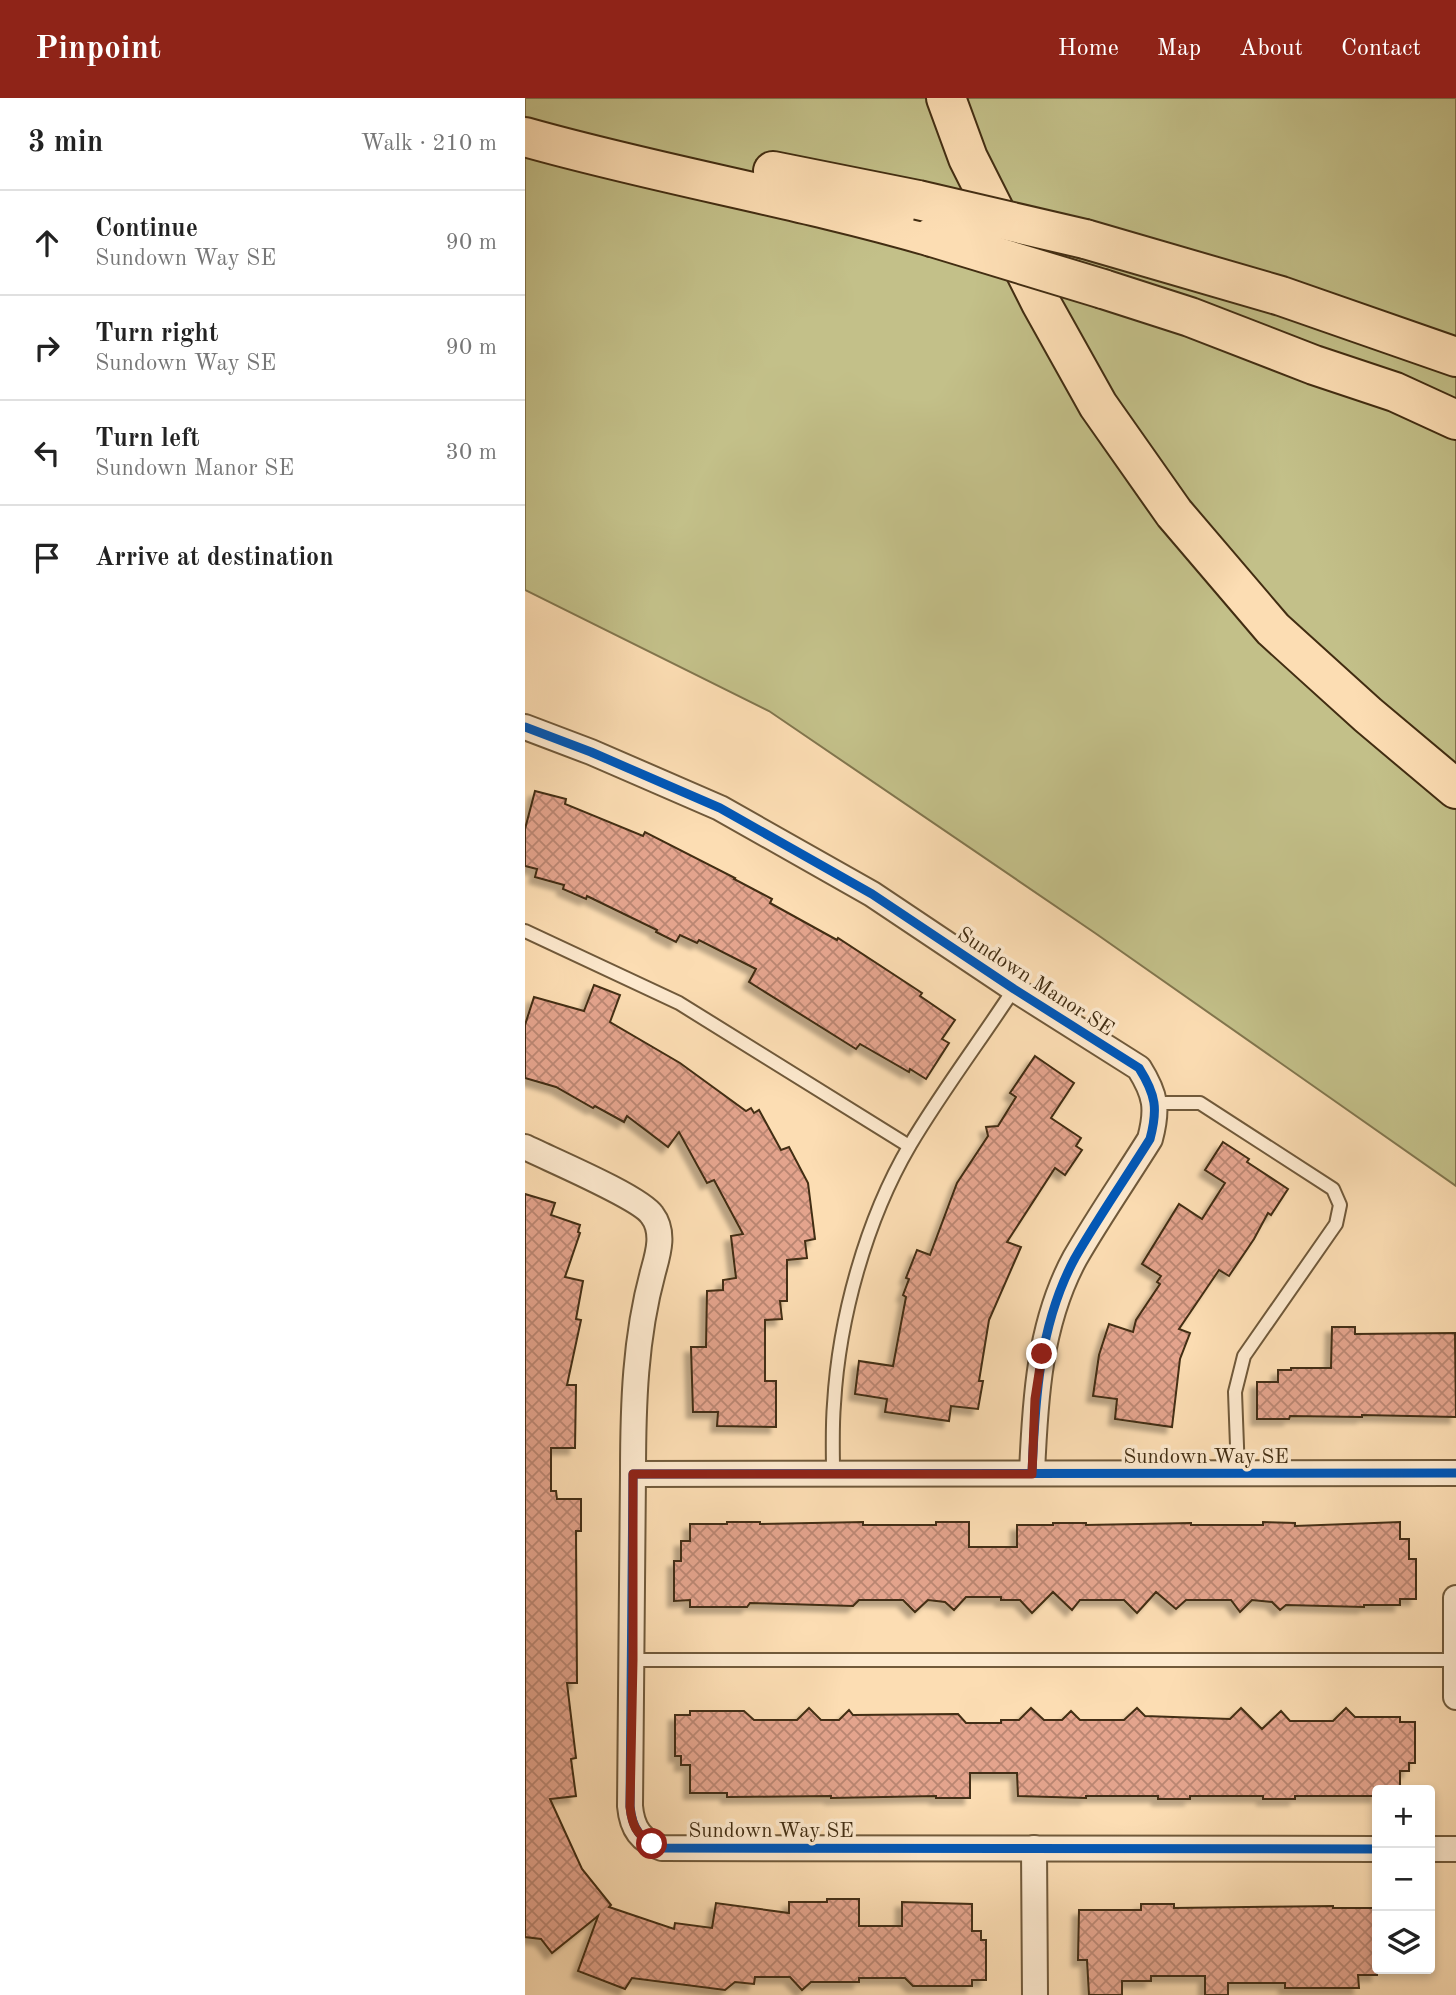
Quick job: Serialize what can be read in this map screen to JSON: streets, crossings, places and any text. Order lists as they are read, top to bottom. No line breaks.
{"streets":{"street":["Sundown Manor SE","Sundown Way SE"]},"page":{"header":"Pinpoint","nav":["Home","Map","About","Contact"],"heading":["3 min","Walk · 210 m"],"list":[["Continue","Sundown Way SE","90 m"],["Turn right","Sundown Way SE","90 m"],["Turn left","Sundown Manor SE","30 m"],"Arrive at destination"],"map_buttons":["+","−"]}}
